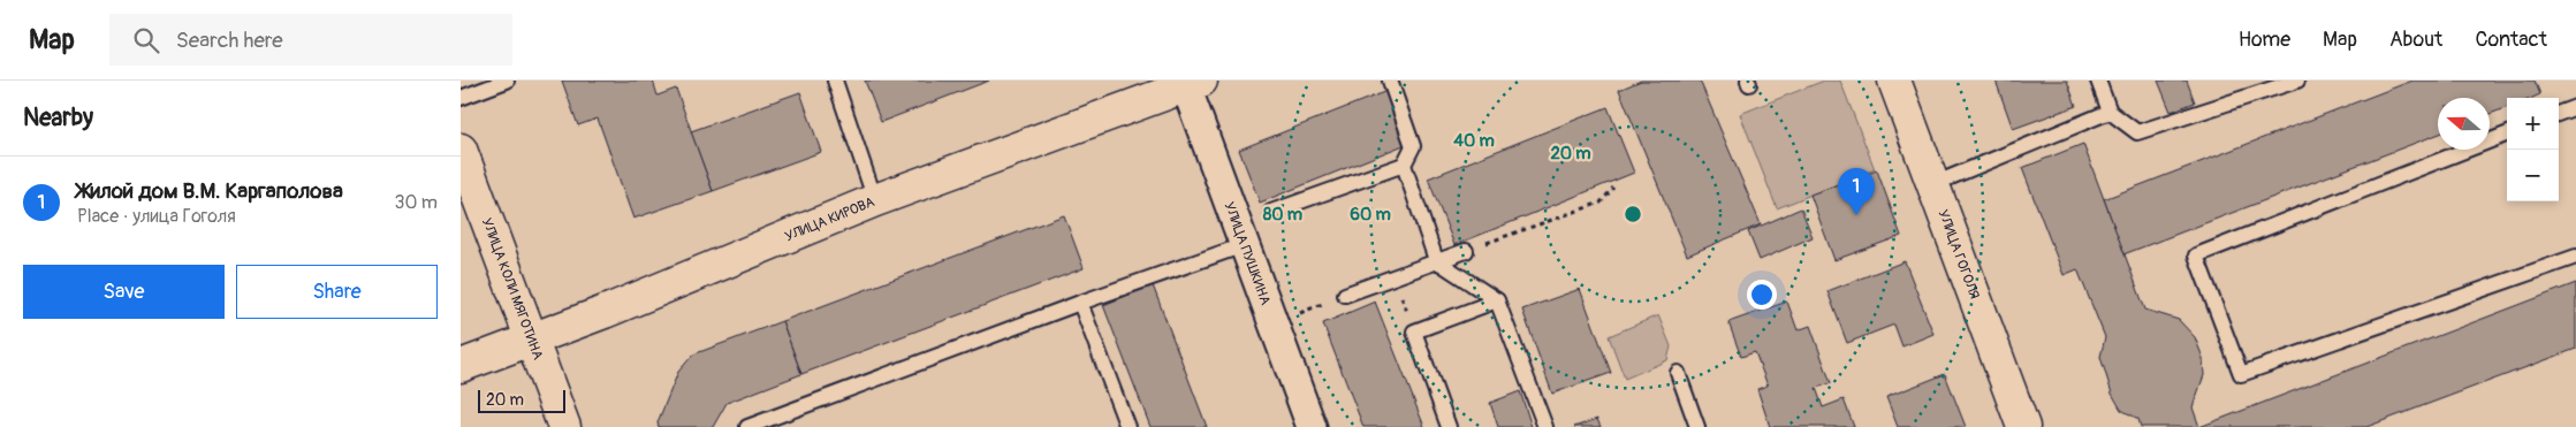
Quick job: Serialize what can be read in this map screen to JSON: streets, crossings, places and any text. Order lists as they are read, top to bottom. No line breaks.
{"streets":{"street":["УЛИЦА КИРОВА","УЛИЦА ПУШКИНА","УЛИЦА ГОГОЛЯ","УЛИЦА КОЛИ МЯГОТИНА"]},"crossings":[["УЛИЦА КИРОВА","УЛИЦА ПУШКИНА"],["УЛИЦА КИРОВА","УЛИЦА КОЛИ МЯГОТИНА"]],"scale_bar":"20 m","north":"left","page":{"header":"Map","search":"Search here","nav":["Home","Map","About","Contact"],"heading":"Nearby","map_buttons":["+","−"],"list":[{"mark":"1","name":"Жилой дом В.М. Каргаполова","note":"Place · улица Гоголя","value":"30 m"}],"pins":"1","buttons":["Save","Share"],"scale":"20 m"},"rings":["40 m","20 m","80 m","60 m"]}
